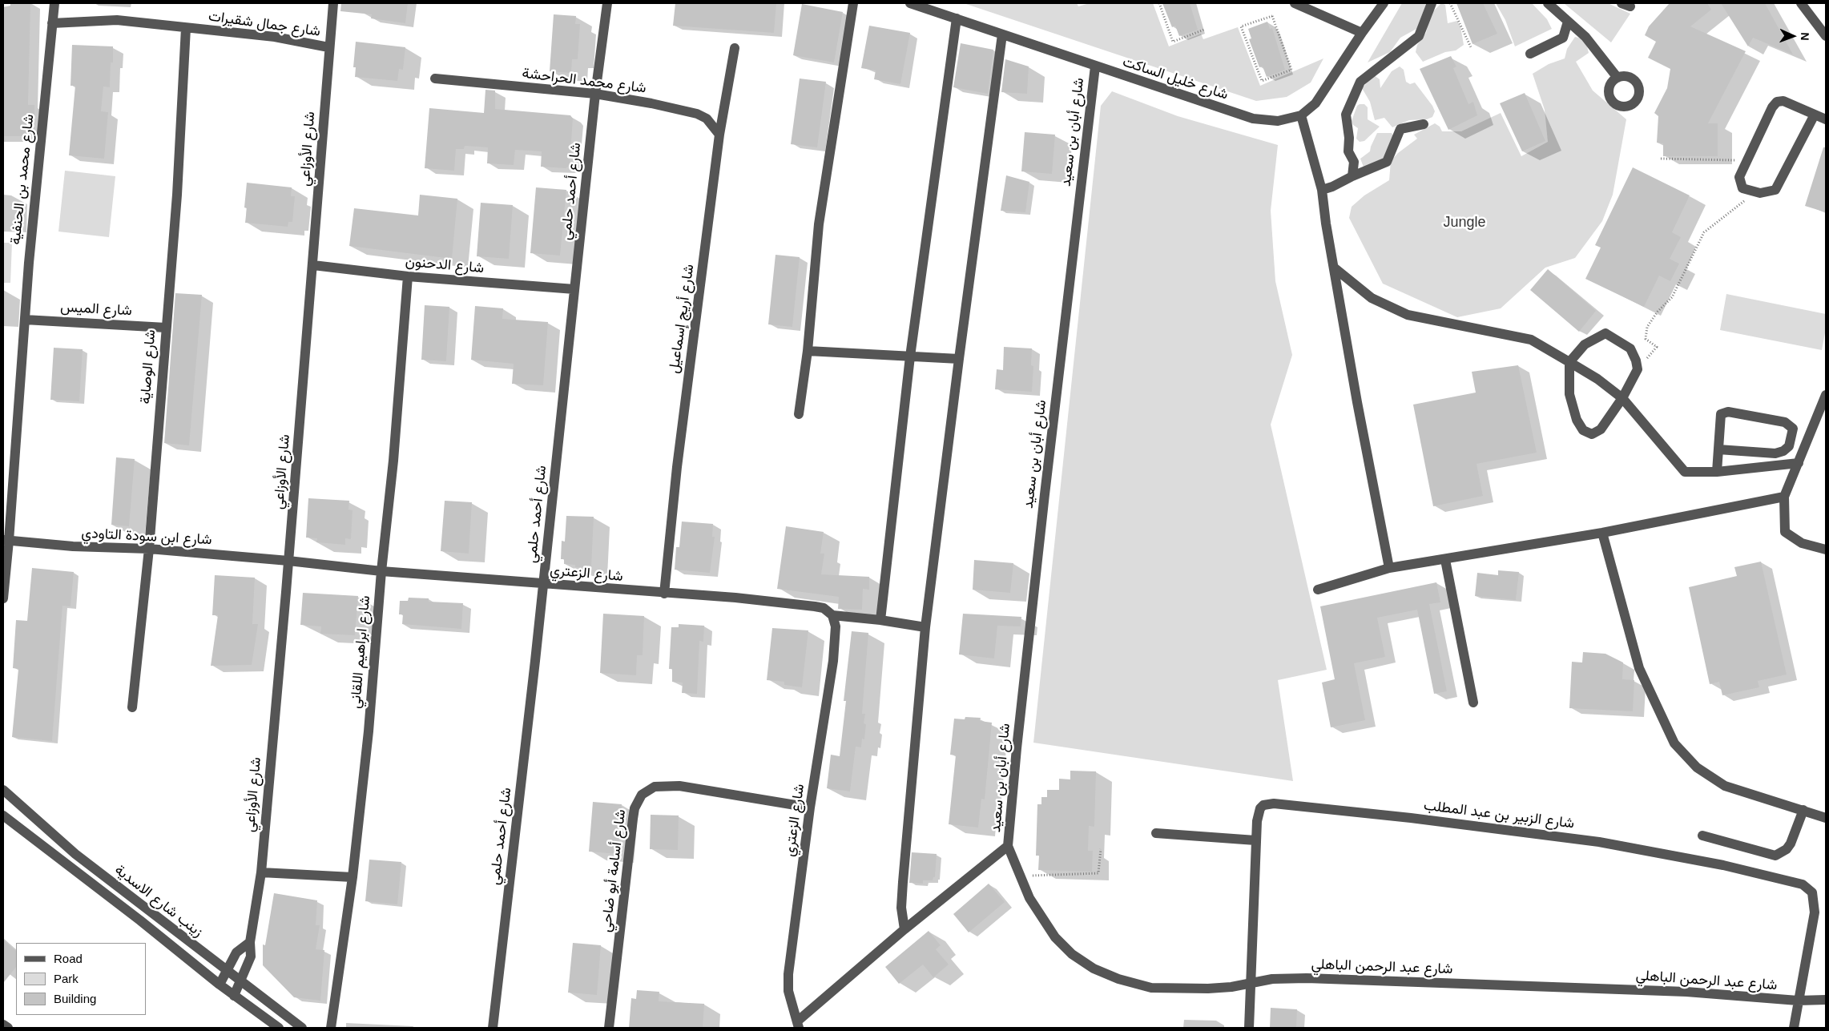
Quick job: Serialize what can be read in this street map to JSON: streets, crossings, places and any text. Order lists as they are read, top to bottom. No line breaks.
{"streets":{"street":["شارع جمال شقيرات","شارع خليل الساكت","شارع محمد الحراحشة","شارع أبان بن سعيد","شارع الأوزاعي","شارع محمد بن الحنفية","شارع أحمد حلمي","شارع الدحنون","شارع الميس","شارع أريج إسماعيل","شارع الوصاية","شارع ابن سودة التاودي","شارع الزعتري","شارع ابراهيم اللقاني","شارع الزبير بن عبد المطلب","شارع أسامة أبو ضاحي","زينب شارع الاسدية","شارع عبد الرحمن الباهلي"]},"crossings":[["شارع جمال شقيرات","شارع الأوزاعي"],["شارع جمال شقيرات","شارع محمد بن الحنفية"],["شارع جمال شقيرات","شارع الوصاية"],["شارع خليل الساكت","شارع أبان بن سعيد"],["شارع محمد الحراحشة","شارع أحمد حلمي"],["شارع محمد الحراحشة","شارع أريج إسماعيل"],["شارع أبان بن سعيد","شارع عبد الرحمن الباهلي"],["شارع الأوزاعي","شارع الدحنون"],["شارع الأوزاعي","شارع ابن سودة التاودي"],["شارع الأوزاعي","شارع الزعتري"],["شارع الأوزاعي","زينب شارع الاسدية"],["شارع محمد بن الحنفية","شارع الميس"],["شارع محمد بن الحنفية","شارع ابن سودة التاودي"],["شارع أحمد حلمي","شارع الدحنون"],["شارع أحمد حلمي","شارع الزعتري"],["شارع الدحنون","شارع ابراهيم اللقاني"],["شارع الميس","شارع الوصاية"],["شارع أريج إسماعيل","شارع الزعتري"],["شارع الوصاية","شارع ابن سودة التاودي"],["شارع ابن سودة التاودي","شارع الزعتري"],["شارع الزعتري","شارع ابراهيم اللقاني"],["شارع الزعتري","شارع أسامة أبو ضاحي"],["شارع الزبير بن عبد المطلب","شارع عبد الرحمن الباهلي"]],"parks":["Jungle"],"legend":["Road","Park","Building"],"north":"right"}
